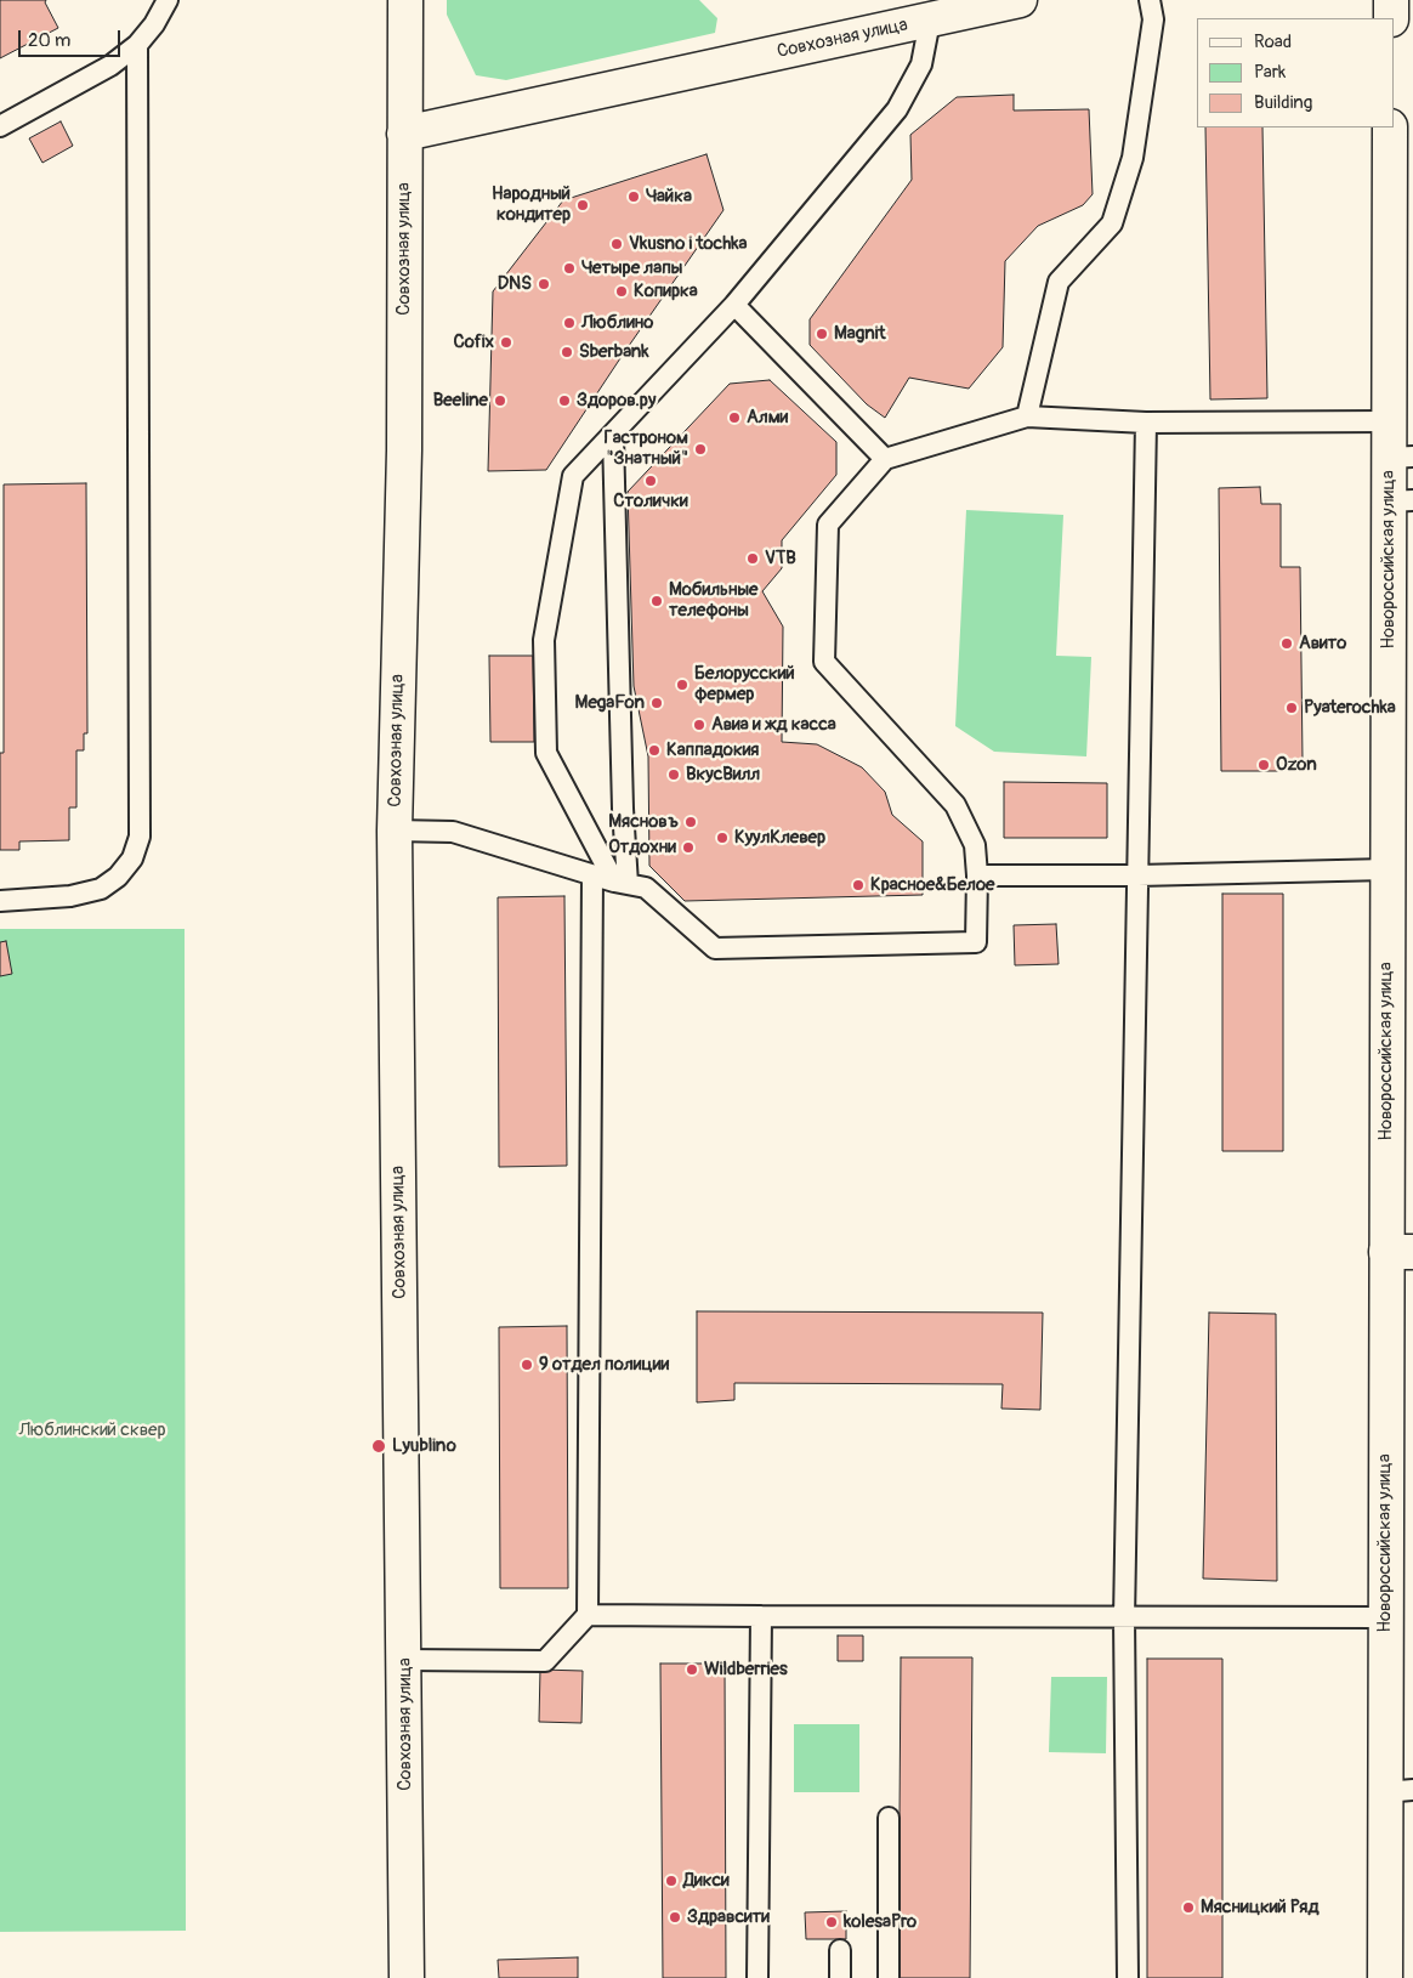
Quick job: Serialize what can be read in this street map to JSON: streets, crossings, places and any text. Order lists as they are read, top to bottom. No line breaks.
{"streets":{"street":["Совхозная улица","Новороссийская улица"]},"parks":["Люблинский сквер"],"places":["Чайка","Народный кондитер","Vkusno i tochka","Четыре лапы","DNS","Копирка","Люблино","Magnit","Cofix","Sberbank","Beeline","Здоров.ру","Алми","Гастроном \"Знатный\"","Столички","VTB","Мобильные телефоны","Авито","Белорусский фермер","MegaFon","Pyaterochka","Авиа и жд касса","Каппадокия","Ozon","ВкусВилл","Мясновъ","КуулКлевер","Отдохни","Красное&Белое","9 отдел полиции","Lyublino","Wildberries","Дикси","Мясницкий Ряд","Здравсити","kolesaPro"],"legend":["Road","Park","Building"],"scale_bar":"20 m"}
